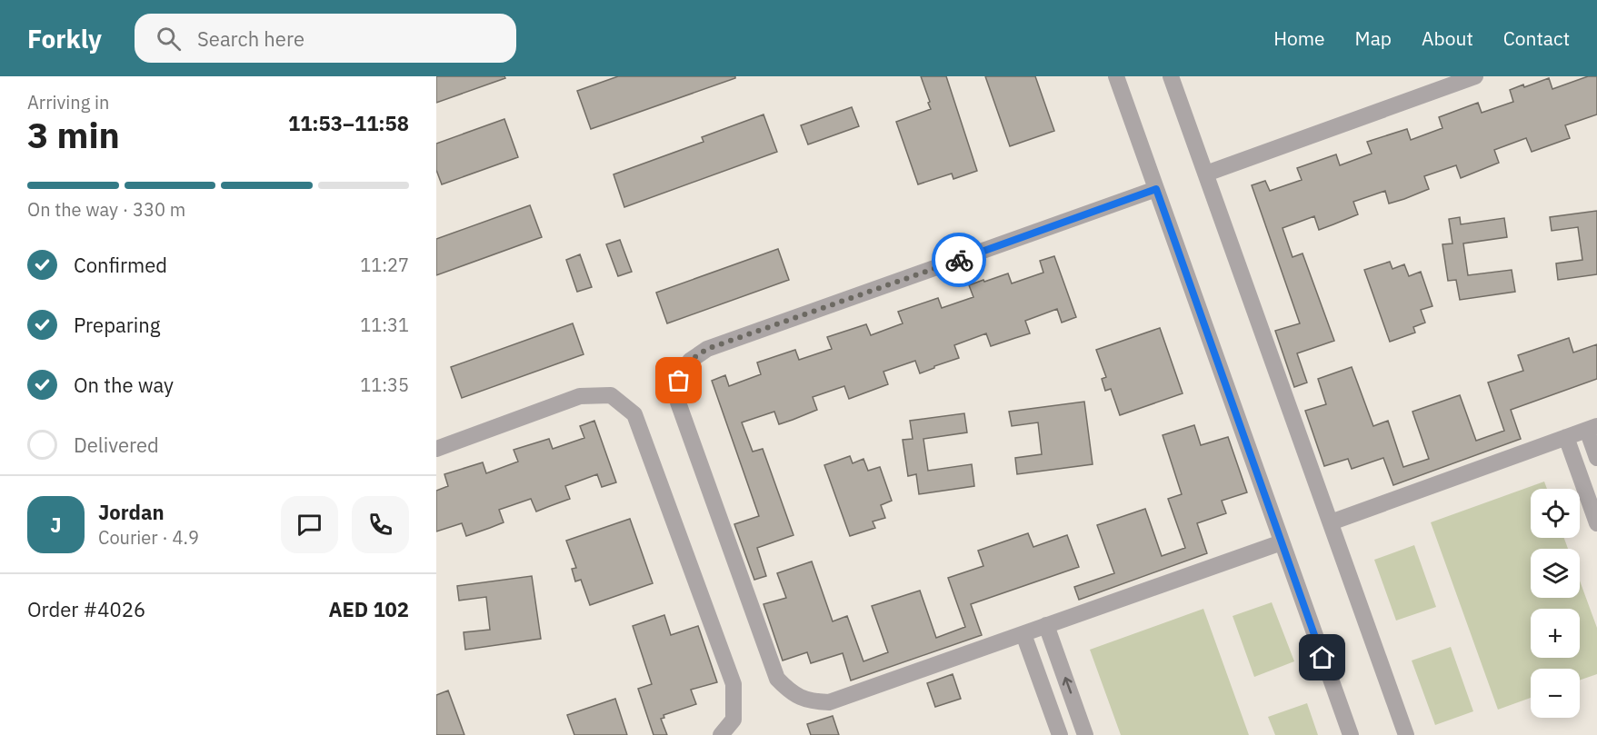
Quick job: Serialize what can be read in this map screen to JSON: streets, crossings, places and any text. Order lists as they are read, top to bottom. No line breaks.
{"page":{"header":"Forkly","search":"Search here","nav":["Home","Map","About","Contact"],"heading":["3 min","Arriving in","11:53–11:58"],"panel":["Jordan","Courier · 4.9","Order #4026","AED 102"],"bar":"On the way · 330 m","list":[["Confirmed","11:27"],["Preparing","11:31"],["On the way","11:35"],"Delivered"],"map_buttons":["+","−"],"round":"J"}}
